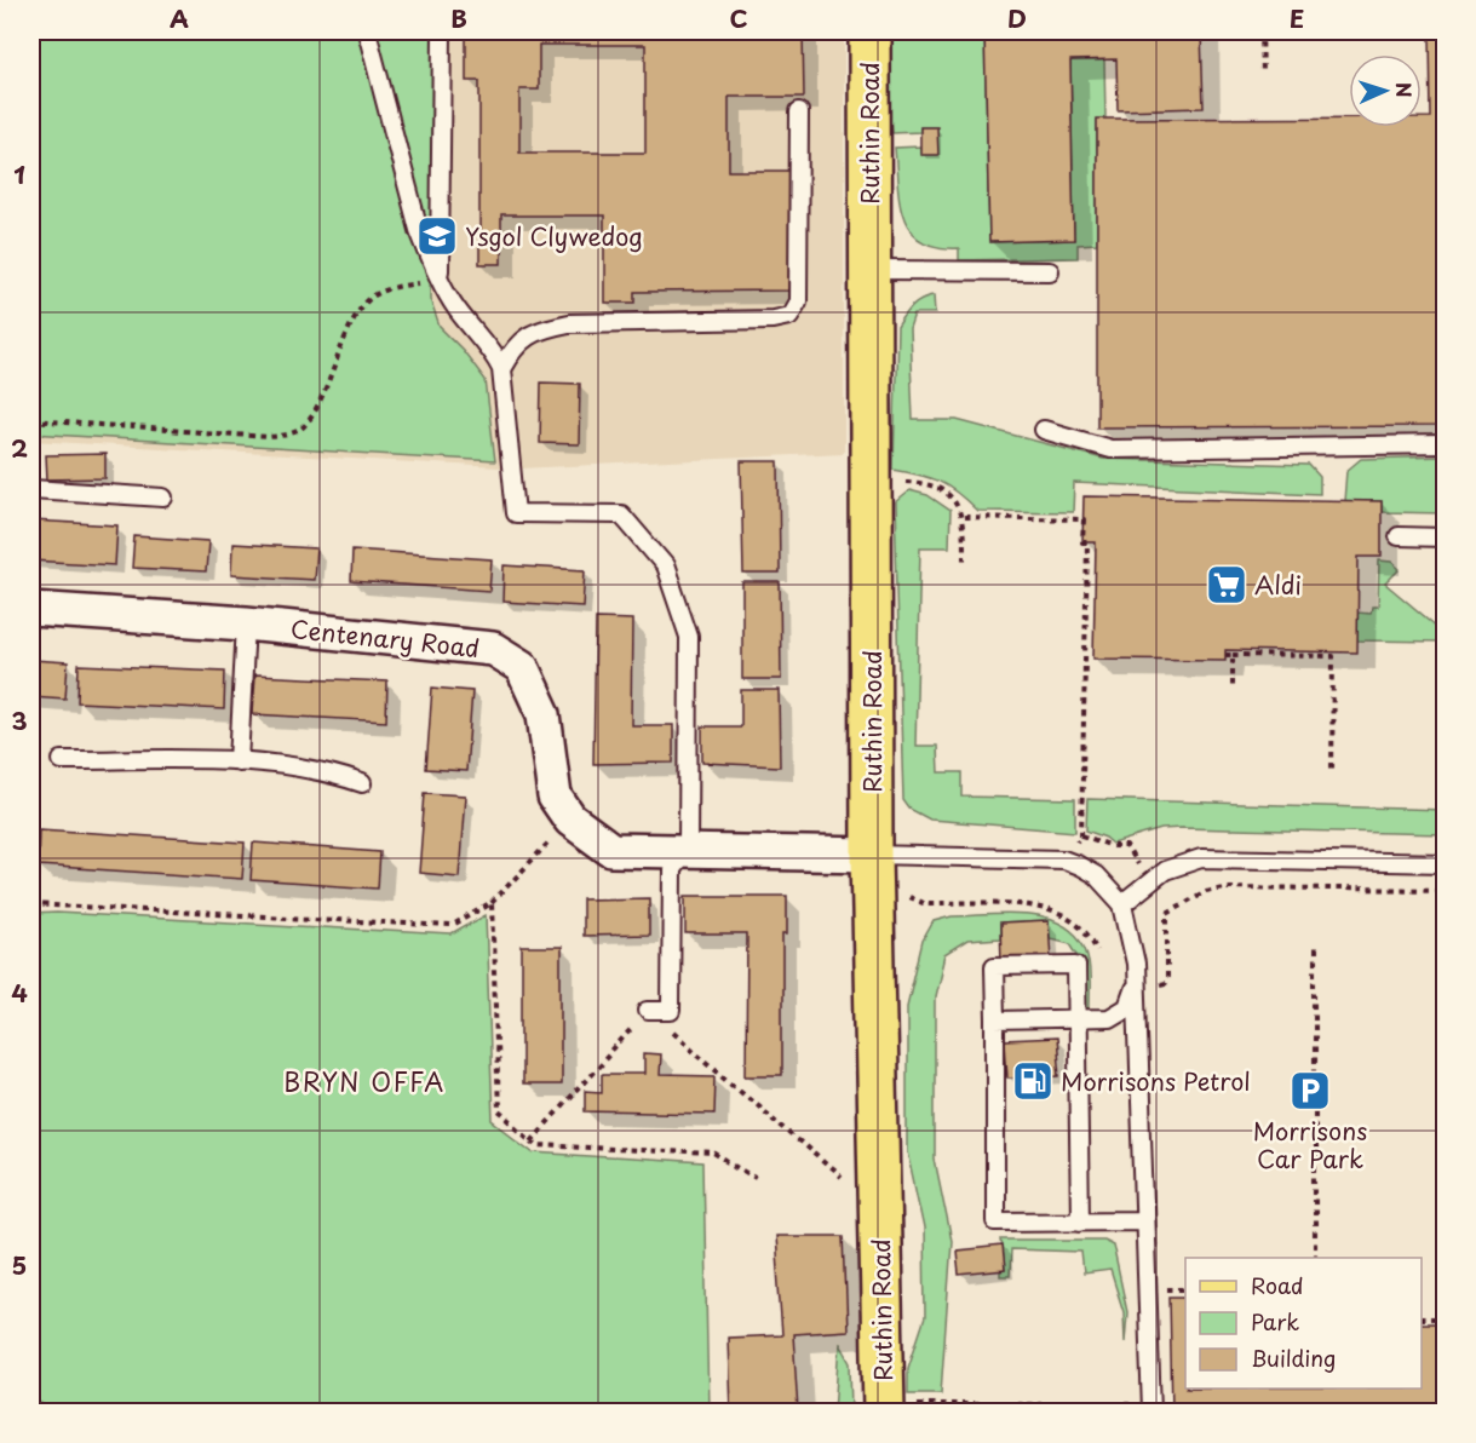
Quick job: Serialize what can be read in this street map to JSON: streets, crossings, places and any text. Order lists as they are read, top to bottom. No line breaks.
{"streets":{"main road":["Ruthin Road"],"street":["Centenary Road"]},"crossings":[["Ruthin Road","Centenary Road"]],"districts":["BRYN OFFA"],"places":{"school or university":["Ysgol Clywedog"],"supermarket":["Aldi"],"fuel station":["Morrisons Petrol"],"parking":["Morrisons Car Park"]},"legend":["Road","Park","Building"],"north":"right","grid":{"columns":["A","B","C","D","E"],"rows":["1","2","3","4","5"]}}
